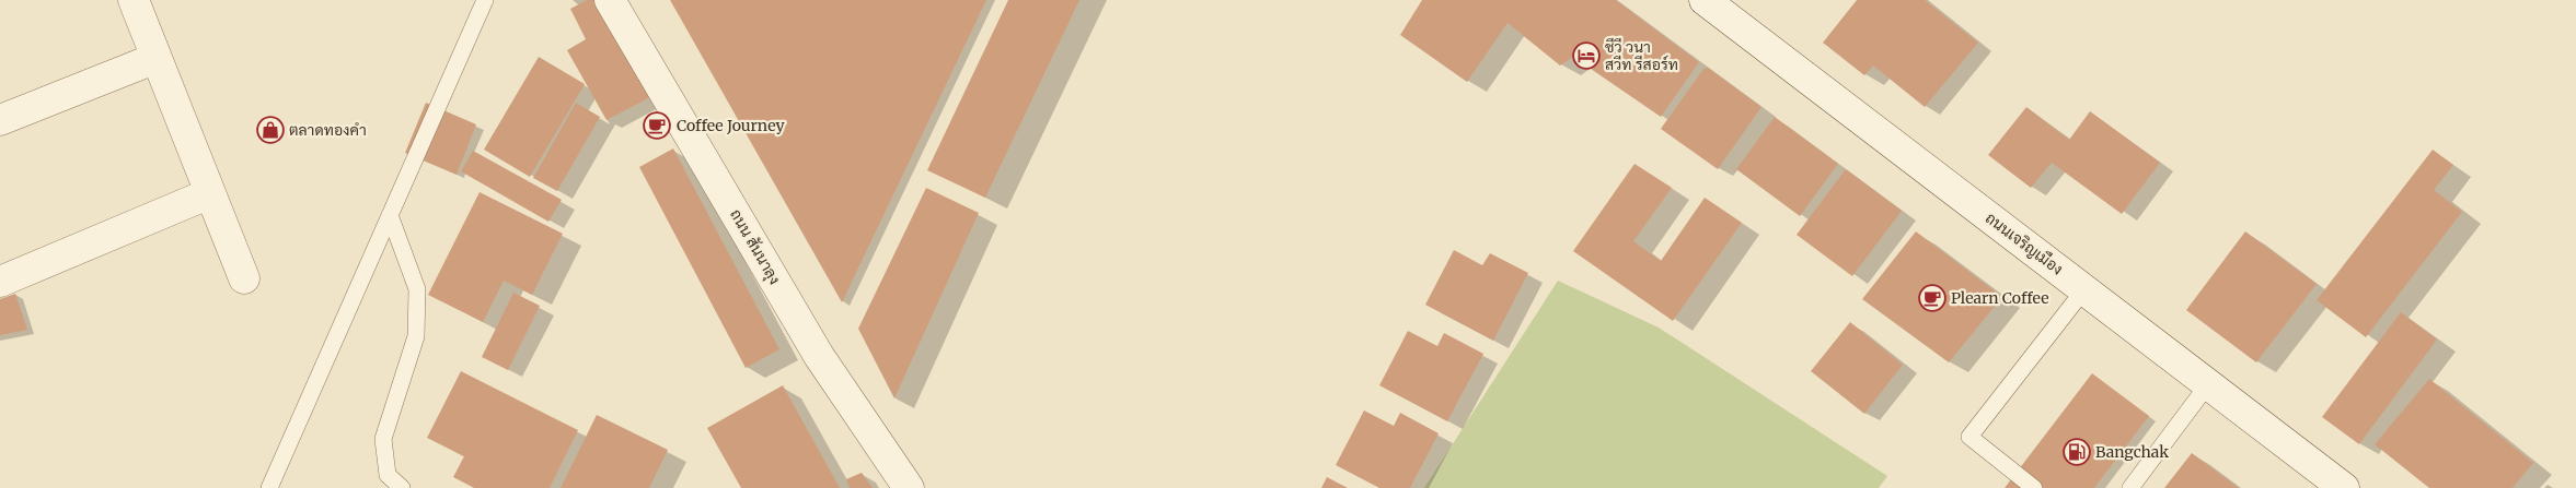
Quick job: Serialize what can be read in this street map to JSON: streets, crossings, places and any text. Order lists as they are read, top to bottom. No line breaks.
{"streets":{"street":["ถนนเจริญเมือง","ถนน สันนาลุง"]},"places":{"hotel":["ชีวี วนา สวีท รีสอร์ท"],"cafe":["Coffee Journey","Plearn Coffee"],"shop":["ตลาดทองคำ"],"fuel station":["Bangchak"]}}
